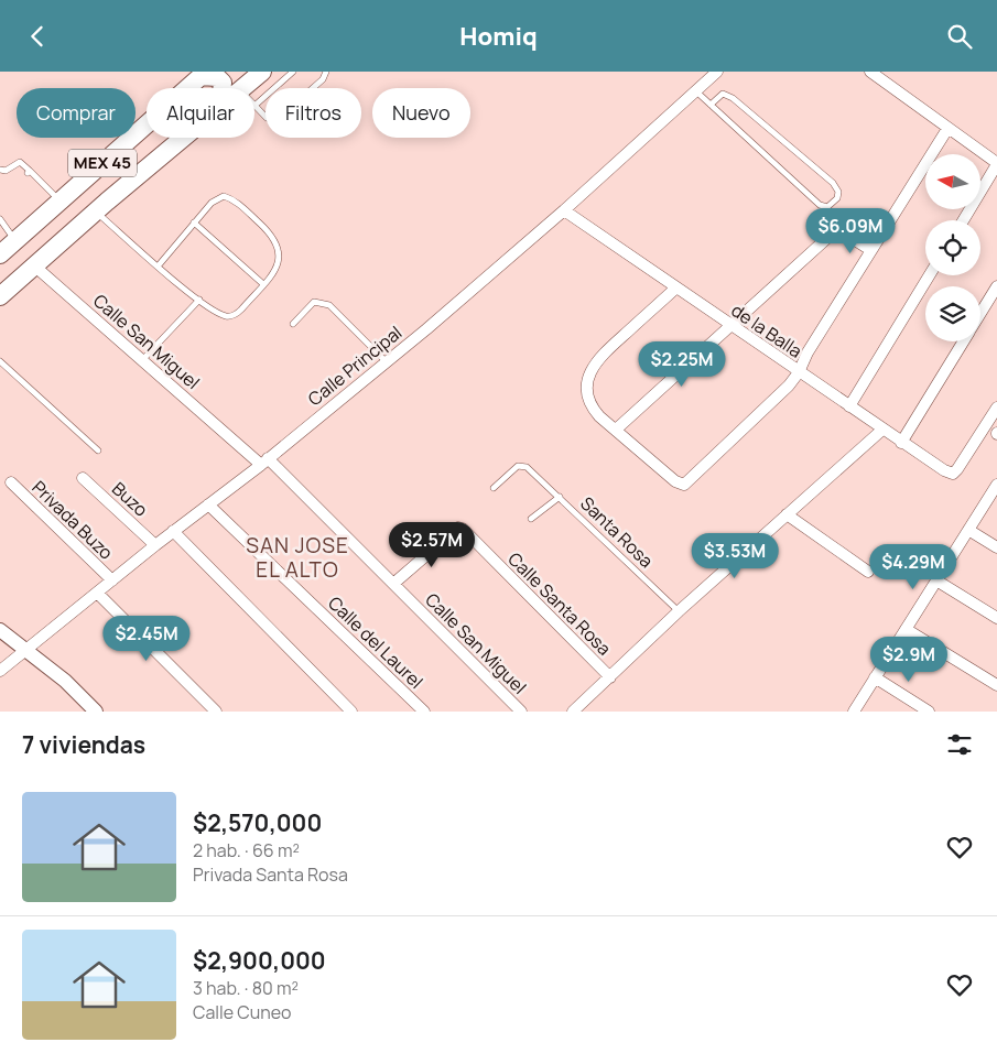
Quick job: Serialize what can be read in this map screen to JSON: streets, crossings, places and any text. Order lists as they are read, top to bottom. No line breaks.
{"streets":{"highway":["MEX 45"],"street":["de la Balla","Calle San Miguel","Calle Principal","Buzo","Privada Buzo","Calle Santa Rosa","Calle del Laurel"],"lane":["Santa Rosa"]},"crossings":[["MEX 45","Calle San Miguel"],["de la Balla","Calle Principal"],["Calle San Miguel","Calle Principal"],["Calle San Miguel","Calle Santa Rosa"],["Calle Principal","Buzo"],["Calle Principal","Privada Buzo"],["Calle Principal","Calle del Laurel"]],"districts":["SAN JOSE EL ALTO"],"north":"left","page":{"header":"Homiq","chip":["Comprar","Alquilar","Filtros","Nuevo"],"price":["$6.09M","$2.25M","$2.57M","$3.53M","$4.29M","$2.45M","$2.9M"],"heading":"7 viviendas","list":[{"name":"$2,570,000","note":"2 hab. · 66 m² · Privada Santa Rosa"},{"name":"$2,900,000","note":"3 hab. · 80 m² · Calle Cuneo"}]}}
